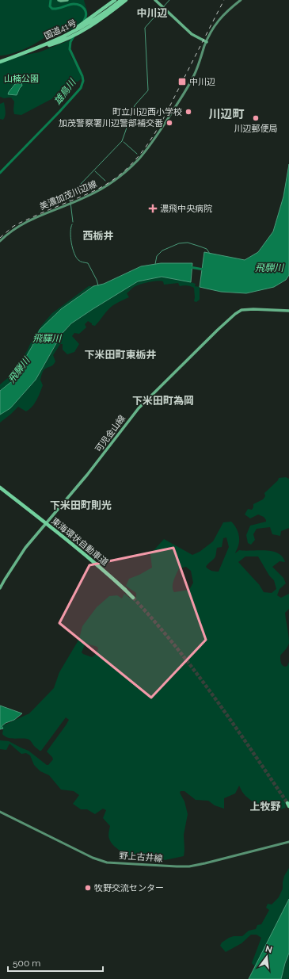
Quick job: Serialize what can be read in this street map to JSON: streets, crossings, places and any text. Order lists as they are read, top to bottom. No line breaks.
{"streets":{"highway":["国道41号","東海環状自動車道"],"main road":["美濃加茂川辺線","可児金山線","野上古井線"]},"districts":["中川辺","川辺町","西栃井","下米田町東栃井","下米田町為岡","下米田町則光","上牧野"],"water":["雄鳥川","飛騨川","飛驒川"],"parks":["山楠公園"],"places":{"transit":["中川辺"],"other":["町立川辺西小学校","川辺郵便局","加茂警察署川辺警部補交番","牧野交流センター"],"health":["濃飛中央病院"]},"scale_bar":"500 m","north":"top"}
